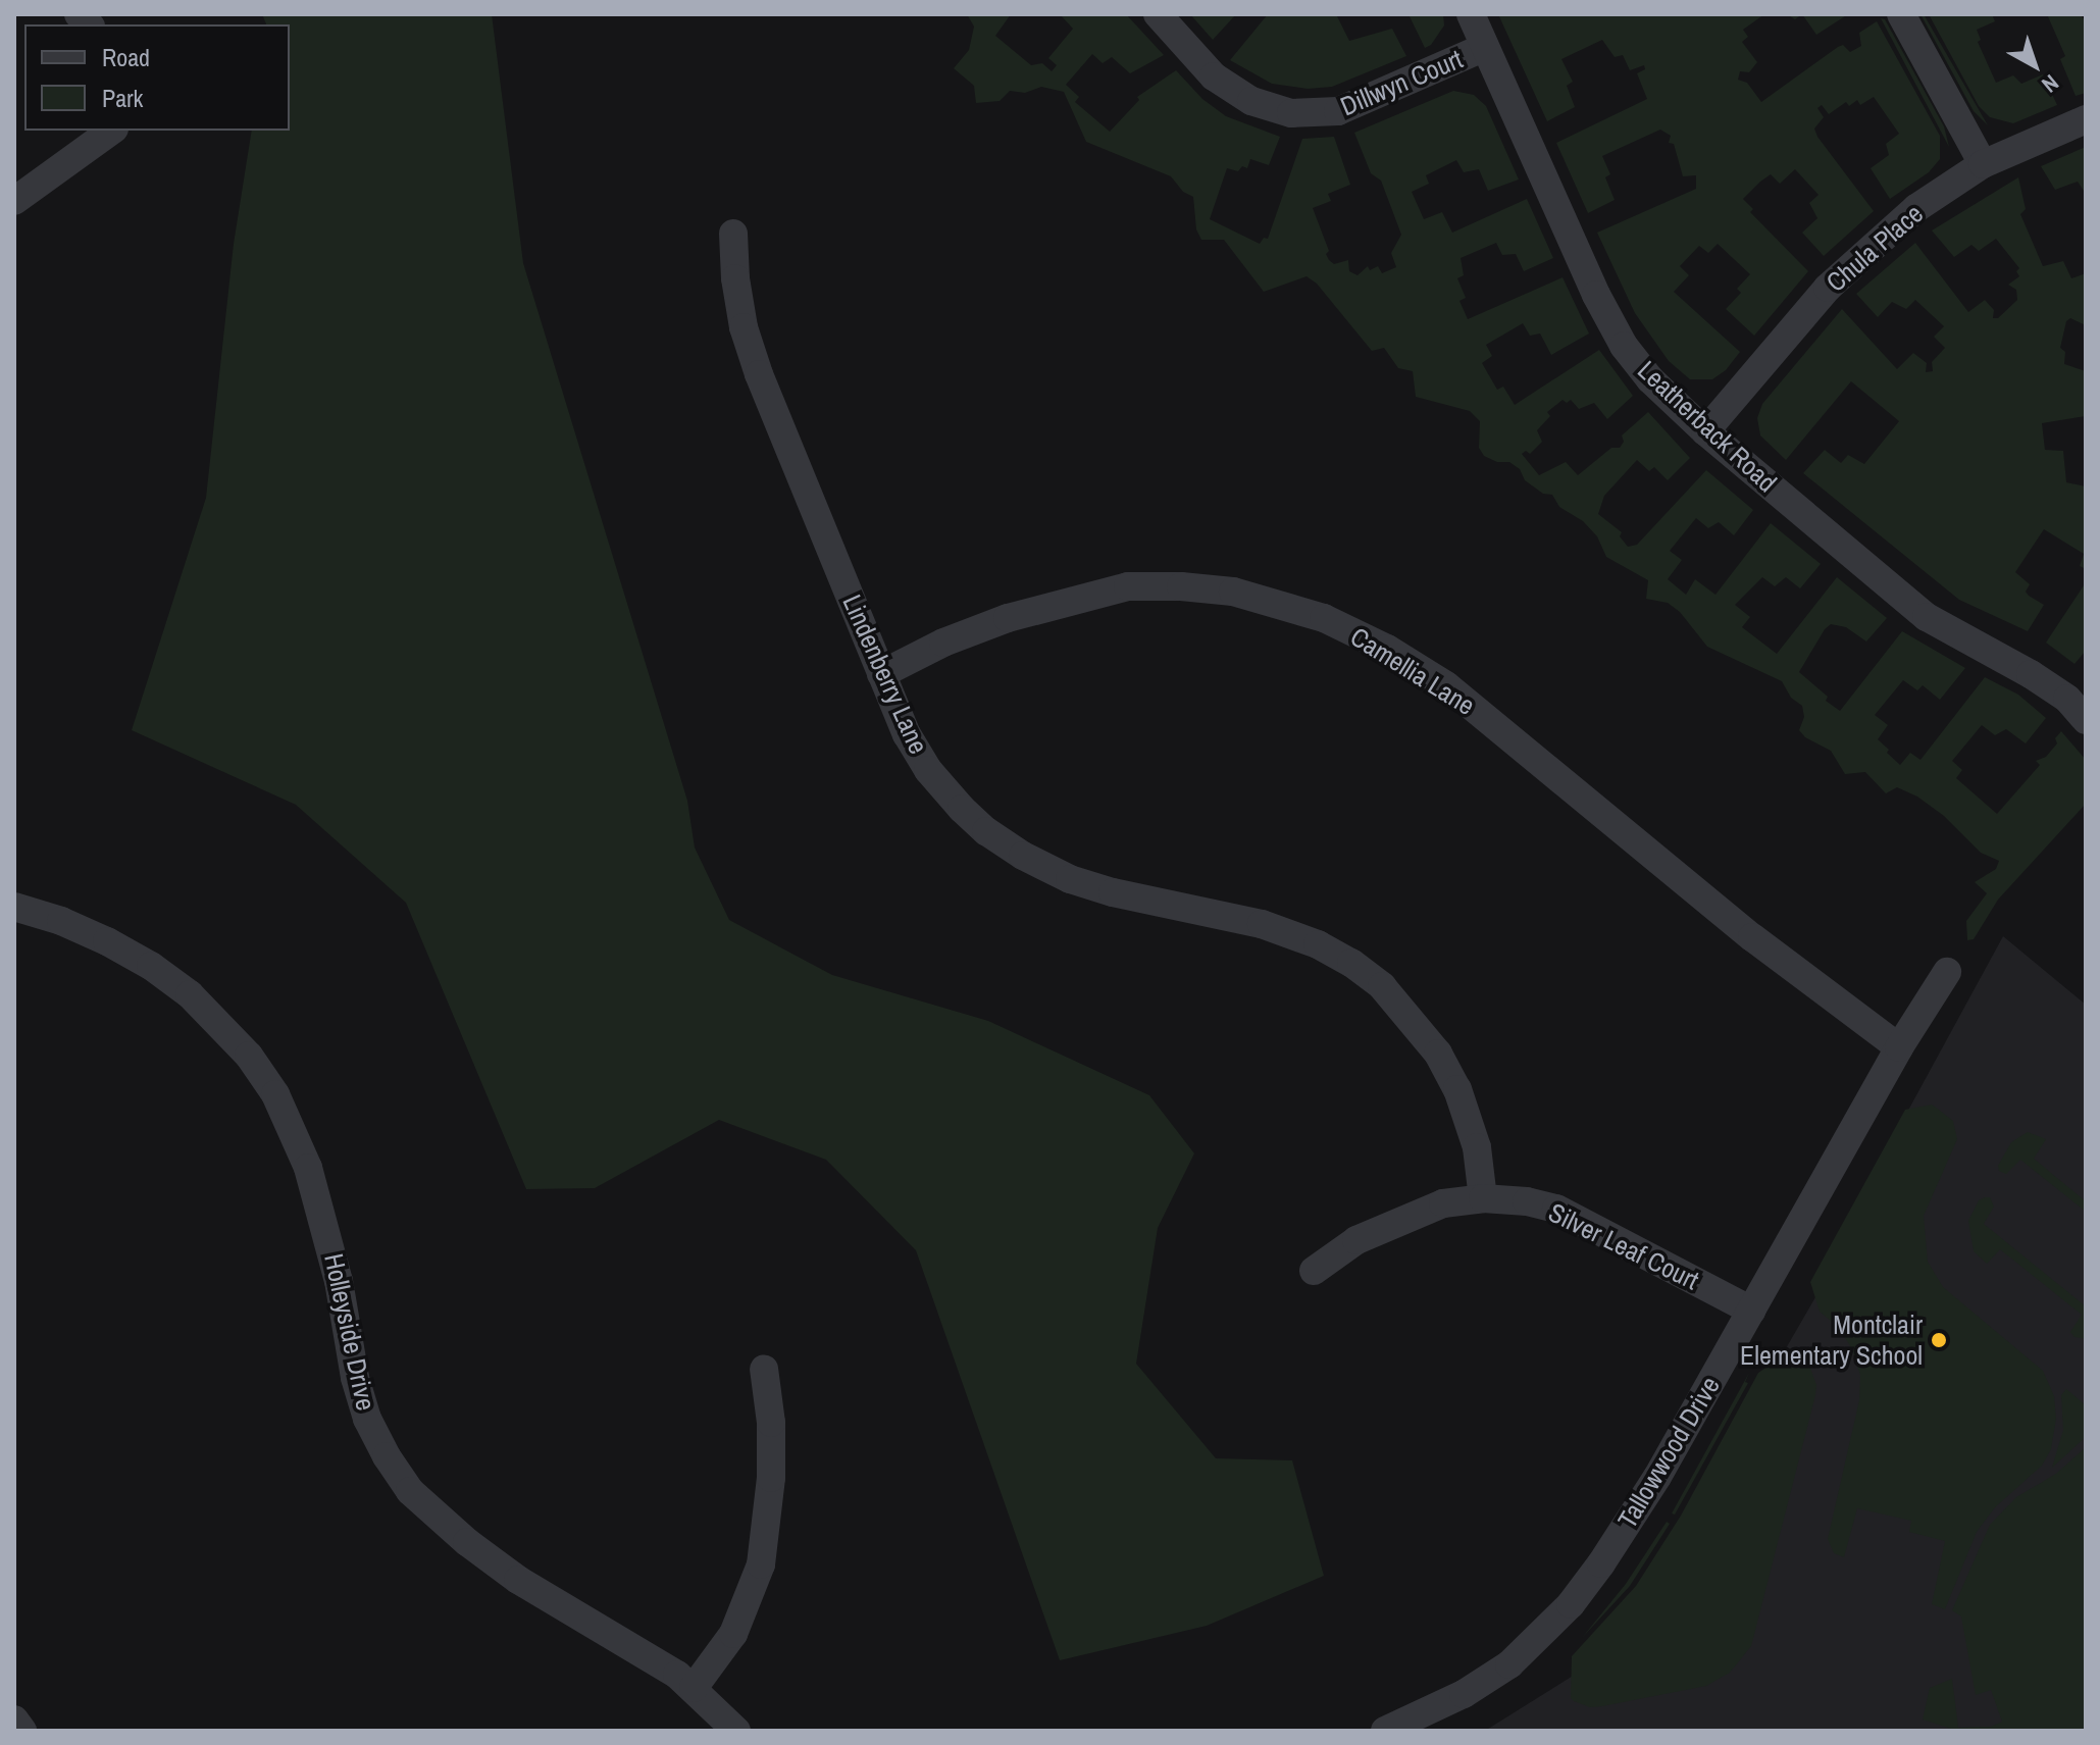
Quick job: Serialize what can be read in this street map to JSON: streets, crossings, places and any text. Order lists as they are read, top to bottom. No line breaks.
{"streets":{"street":["Dillwyn Court","Chula Place","Leatherback Road","Camellia Lane","Lindenberry Lane","Silver Leaf Court","Holleyside Drive","Tallowwood Drive"]},"crossings":[["Dillwyn Court","Leatherback Road"],["Chula Place","Leatherback Road"],["Camellia Lane","Lindenberry Lane"],["Camellia Lane","Tallowwood Drive"],["Lindenberry Lane","Silver Leaf Court"],["Silver Leaf Court","Tallowwood Drive"]],"places":["Montclair Elementary School"],"legend":["Road","Park"],"north":"bottom right"}
